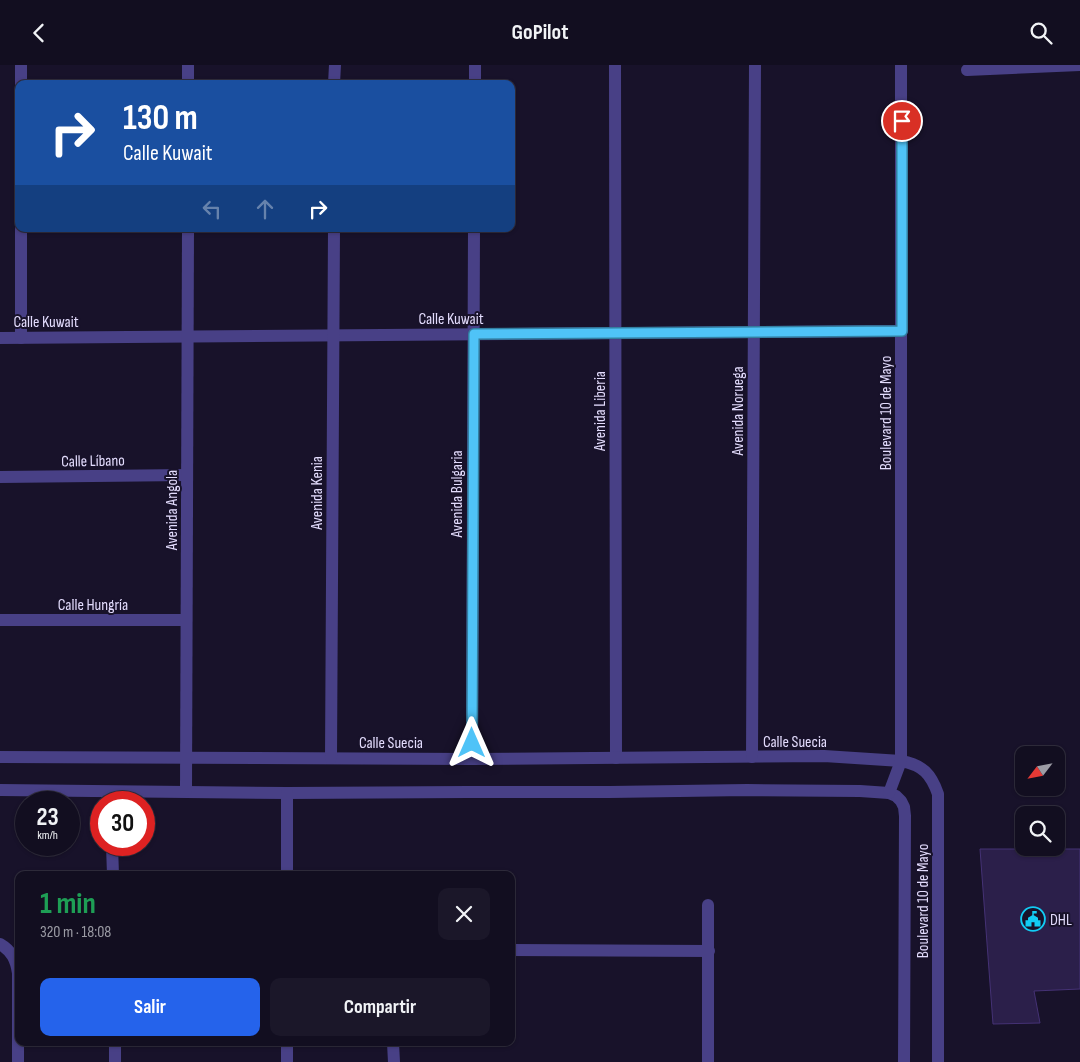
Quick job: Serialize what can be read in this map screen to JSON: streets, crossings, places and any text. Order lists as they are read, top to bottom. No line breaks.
{"streets":{"street":["Calle Kuwait","Avenida Liberia","Avenida Noruega","Boulevard 10 de Mayo","Calle Líbano","Avenida Kenia","Avenida Bulgaria","Avenida Angola","Calle Hungría","Calle Suecia"]},"crossings":[["Calle Kuwait","Avenida Liberia"],["Calle Kuwait","Avenida Noruega"],["Calle Kuwait","Boulevard 10 de Mayo"],["Calle Kuwait","Avenida Kenia"],["Calle Kuwait","Avenida Bulgaria"],["Calle Kuwait","Avenida Angola"],["Avenida Liberia","Calle Suecia"],["Avenida Noruega","Calle Suecia"],["Boulevard 10 de Mayo","Calle Suecia"],["Calle Líbano","Avenida Angola"],["Avenida Kenia","Calle Suecia"],["Avenida Bulgaria","Calle Suecia"],["Avenida Angola","Calle Hungría"],["Avenida Angola","Calle Suecia"]],"places":{"public building":["DHL"]},"north":"bottom left","page":{"header":"GoPilot","turn":["130 m","Calle Kuwait"],"speed":"23 km/h","limit":"30","heading":["1 min","320 m · 18:08"],"buttons":["Salir","Compartir"]}}
